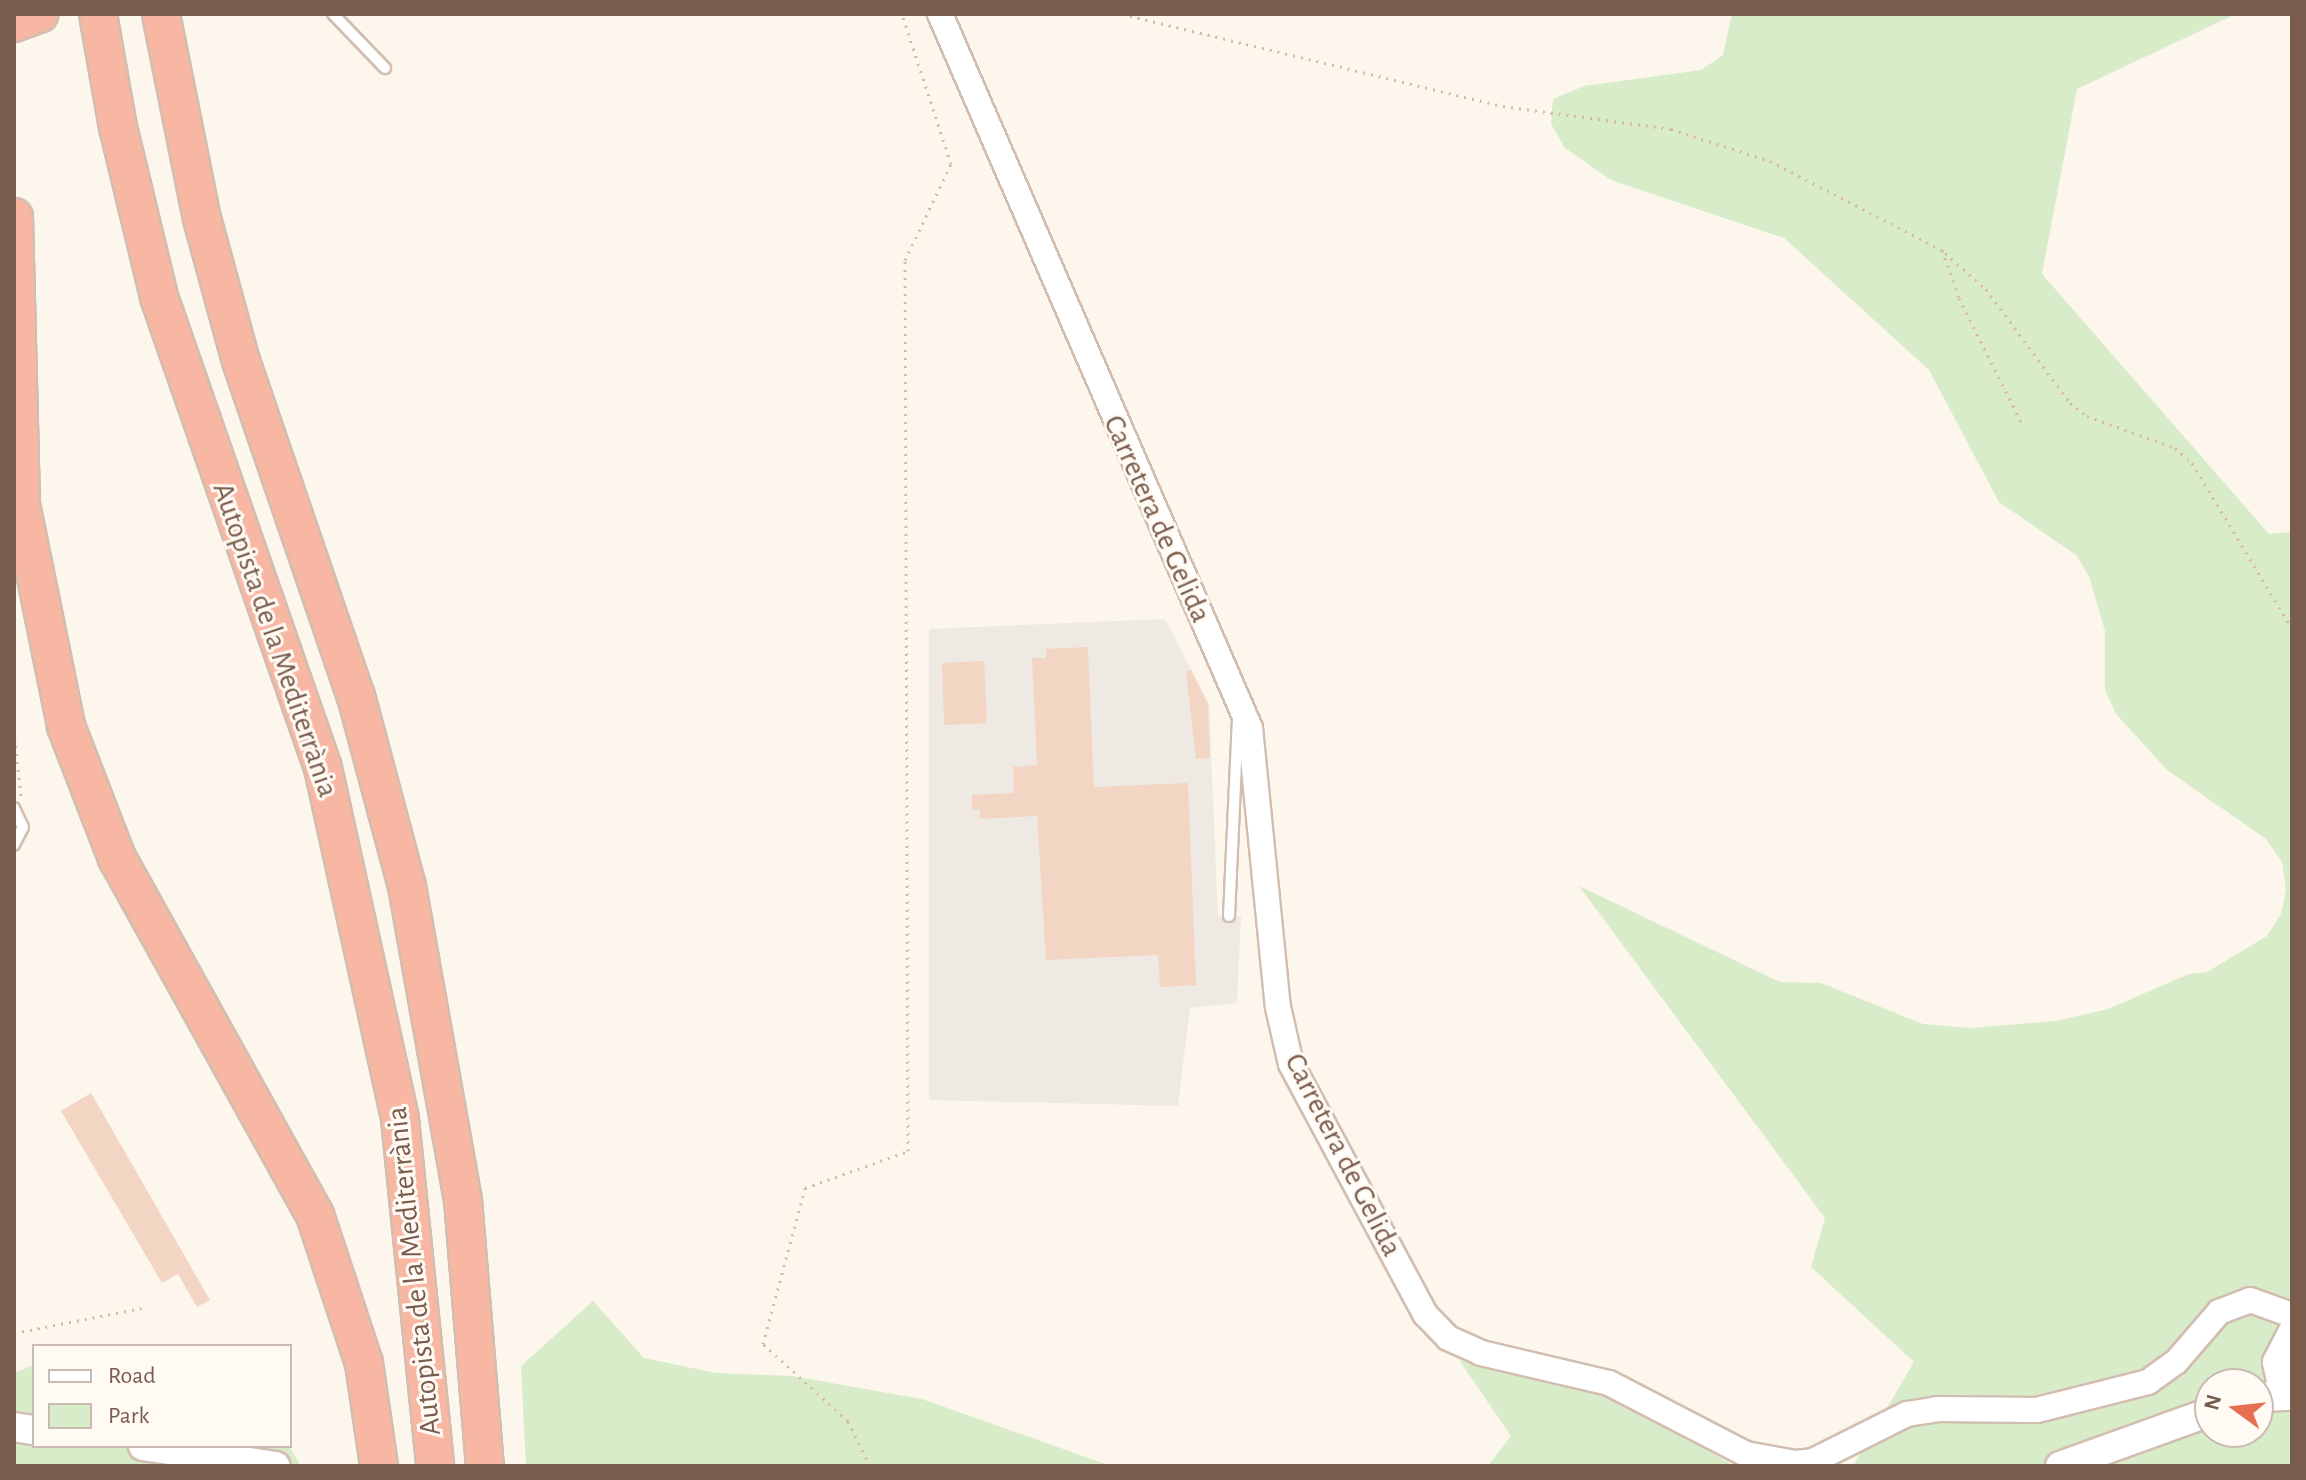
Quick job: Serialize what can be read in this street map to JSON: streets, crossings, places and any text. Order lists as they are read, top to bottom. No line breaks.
{"streets":{"highway":["Autopista de la Mediterrània"],"street":["Carretera de Gelida"]},"legend":["Road","Park"],"north":"left"}
